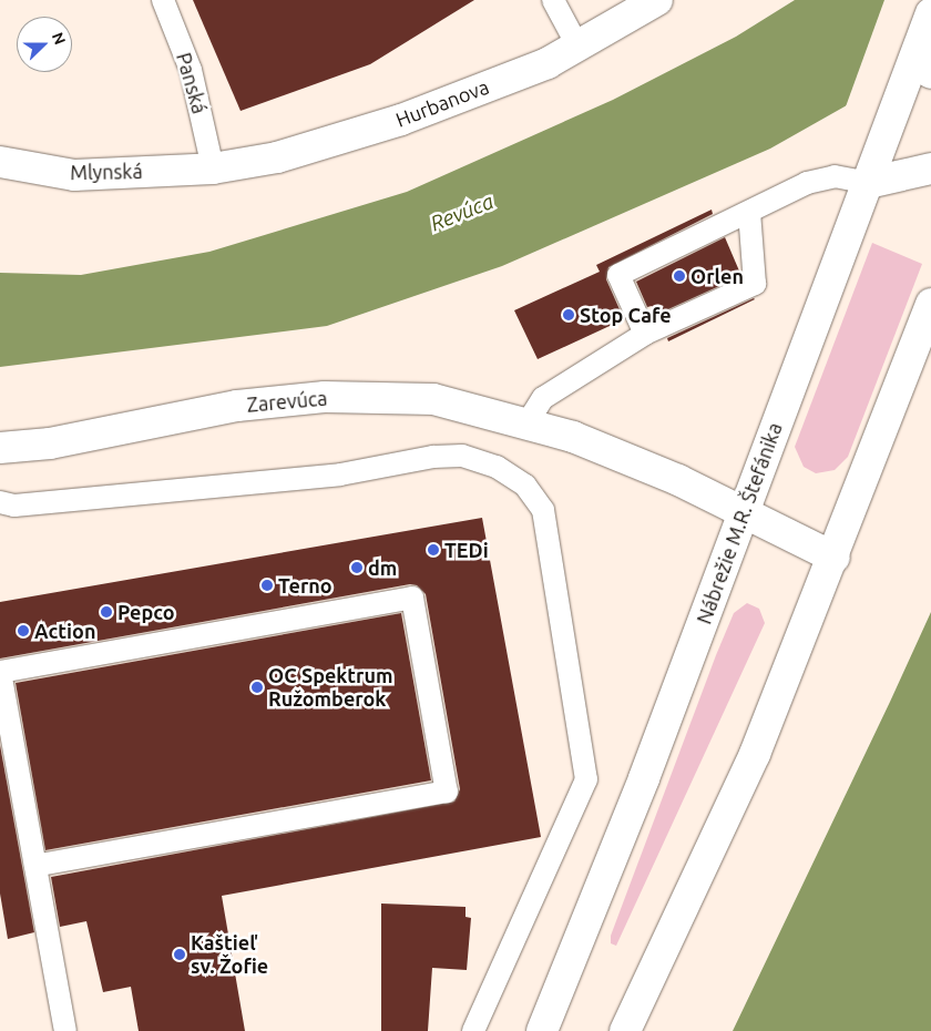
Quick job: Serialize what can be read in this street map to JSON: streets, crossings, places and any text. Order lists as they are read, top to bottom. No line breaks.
{"streets":{"main road":["Hurbanova","Mlynská","Zarevúca","Nábrežie M.R. Štefánika"],"lane":["Panská"]},"crossings":[["Panská","Hurbanova"],["Panská","Mlynská"],["Hurbanova","Mlynská"],["Zarevúca","Nábrežie M.R. Štefánika"]],"water":["Revúca"],"places":["Orlen","Stop Cafe","TEDi","dm","Terno","Pepco","Action","OC Spektrum Ružomberok","Kaštieľ sv. Žofie"],"north":"right"}
